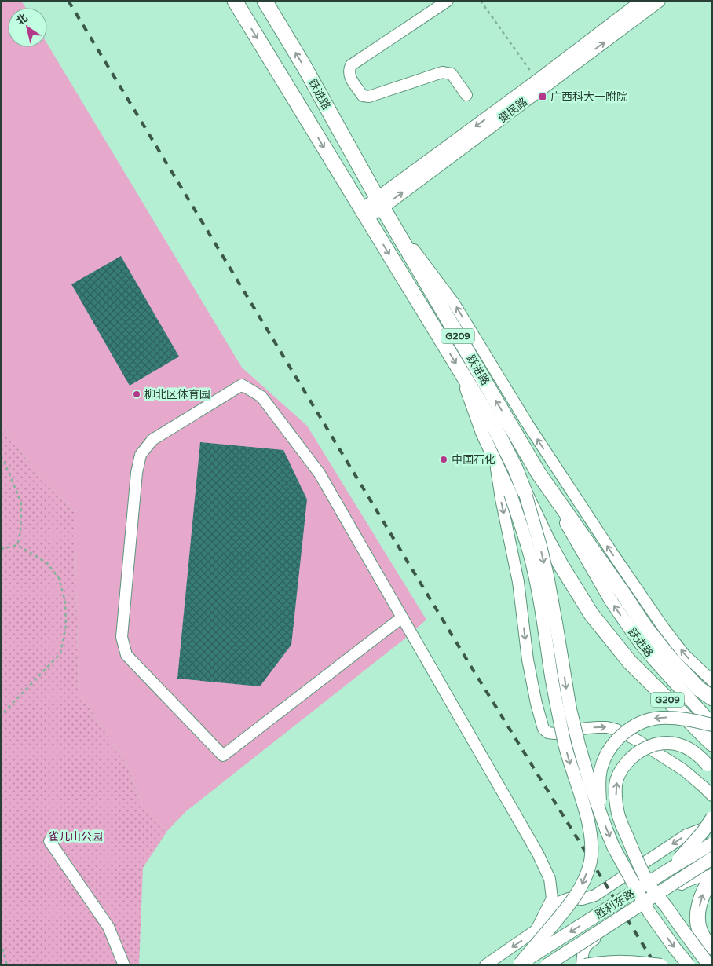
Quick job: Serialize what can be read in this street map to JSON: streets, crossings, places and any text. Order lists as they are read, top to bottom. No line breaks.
{"streets":{"highway":["跃进路","G209"],"main road":["健民路","胜利东路"]},"crossings":[["跃进路","健民路"],["跃进路","G209"]],"parks":["雀儿山公园"],"places":{"transit":["广西科大一附院"],"other":["柳北区体育园","中国石化"]},"north":"top left"}
